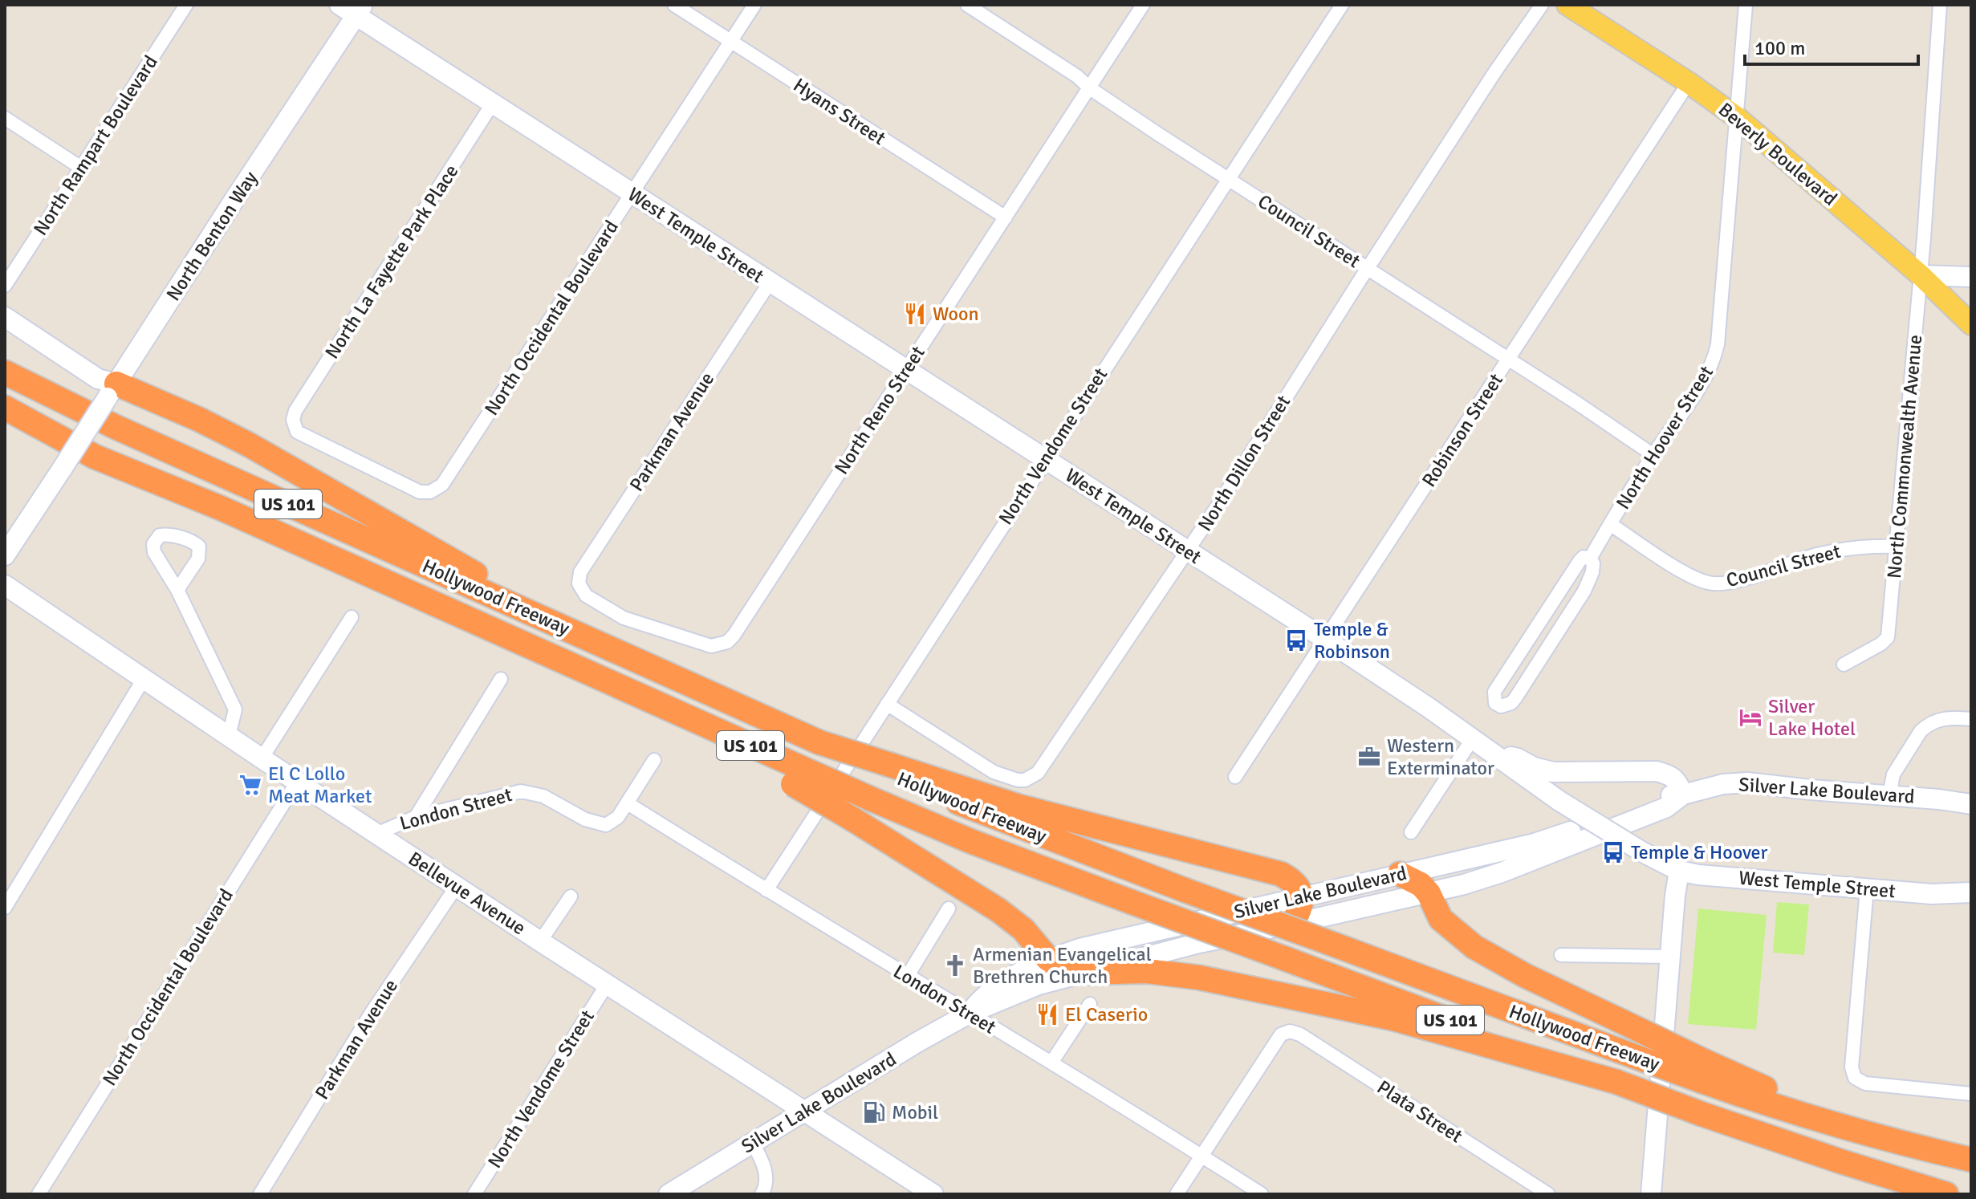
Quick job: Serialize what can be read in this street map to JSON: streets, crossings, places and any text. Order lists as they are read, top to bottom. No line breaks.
{"streets":{"highway":["US 101","Hollywood Freeway"],"main road":["Beverly Boulevard","West Temple Street","North Benton Way","Silver Lake Boulevard","Bellevue Avenue"],"street":["Hyans Street","North Rampart Boulevard","Council Street","North La Fayette Park Place","North Occidental Boulevard","North Reno Street","Robinson Street","Parkman Avenue","North Hoover Street","North Vendome Street","North Commonwealth Avenue","North Dillon Street","London Street","Plata Street"]},"crossings":[["Hyans Street","North Occidental Boulevard"],["Hyans Street","North Reno Street"],["Beverly Boulevard","Robinson Street"],["Beverly Boulevard","North Hoover Street"],["Beverly Boulevard","North Commonwealth Avenue"],["Council Street","North Reno Street"],["Council Street","Robinson Street"],["Council Street","North Hoover Street"],["Council Street","North Vendome Street"],["Council Street","North Commonwealth Avenue"],["Council Street","North Dillon Street"],["West Temple Street","North Benton Way"],["West Temple Street","North La Fayette Park Place"],["West Temple Street","North Occidental Boulevard"],["West Temple Street","North Reno Street"],["West Temple Street","Robinson Street"],["West Temple Street","Parkman Avenue"],["West Temple Street","North Vendome Street"],["West Temple Street","North Dillon Street"],["North La Fayette Park Place","North Occidental Boulevard"],["North Occidental Boulevard","Bellevue Avenue"],["North Reno Street","Parkman Avenue"],["Parkman Avenue","Bellevue Avenue"],["North Vendome Street","North Dillon Street"],["North Vendome Street","London Street"],["North Vendome Street","Bellevue Avenue"],["Silver Lake Boulevard","London Street"],["Silver Lake Boulevard","Bellevue Avenue"],["London Street","Bellevue Avenue"],["London Street","Plata Street"]],"places":{"restaurant":["Woon","El Caserio"],"bus stop":["Temple & Robinson","Temple & Hoover"],"hotel":["Silver Lake Hotel"],"office":["Western Exterminator"],"supermarket":["El C Lollo Meat Market"],"church":["Armenian Evangelical Brethren Church"],"fuel station":["Mobil"]},"scale_bar":"100 m"}
